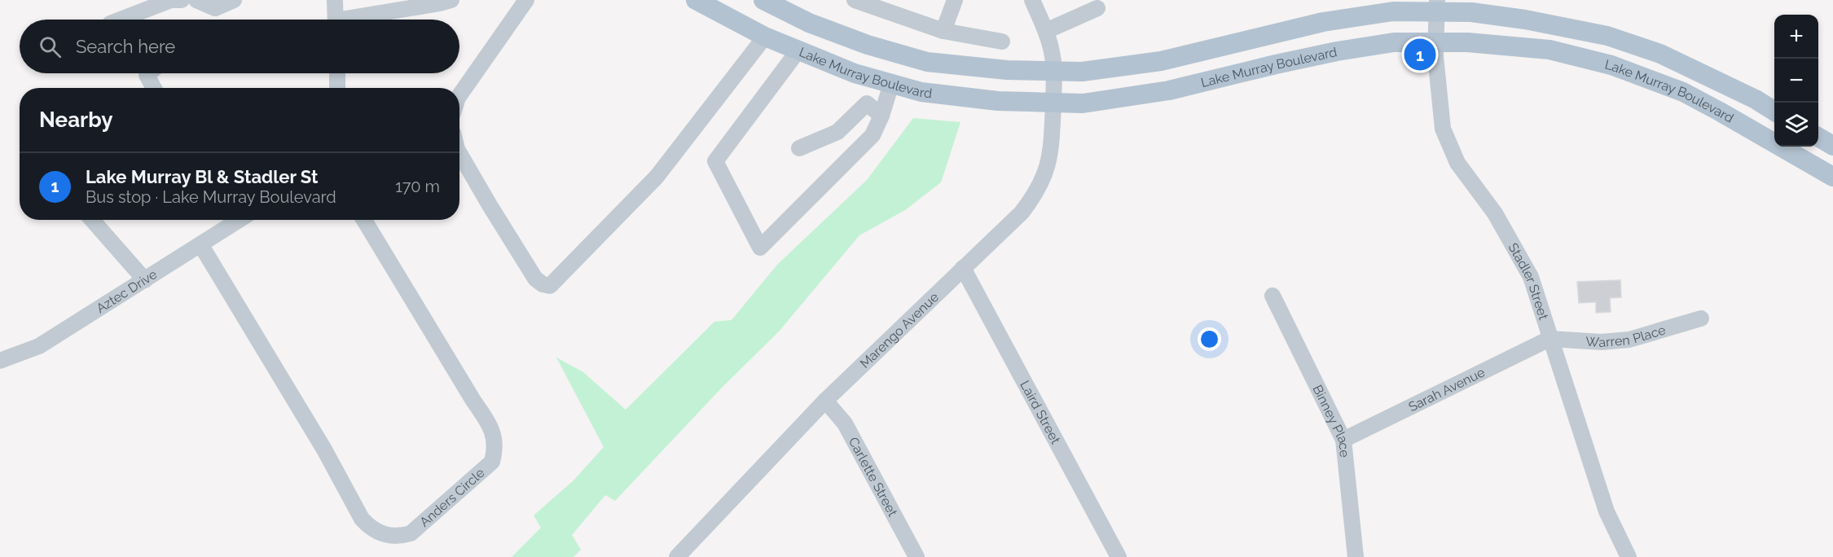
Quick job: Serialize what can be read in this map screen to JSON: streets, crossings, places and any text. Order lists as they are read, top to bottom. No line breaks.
{"streets":{"main road":["Lake Murray Boulevard"],"street":["Stadler Street","Aztec Drive","Marengo Avenue","Warren Place","Sarah Avenue","Laird Street","Binney Place","Carlette Street","Anders Circle"]},"crossings":[["Lake Murray Boulevard","Stadler Street"],["Lake Murray Boulevard","Marengo Avenue"],["Stadler Street","Warren Place"],["Stadler Street","Sarah Avenue"],["Aztec Drive","Anders Circle"],["Marengo Avenue","Laird Street"],["Marengo Avenue","Carlette Street"],["Warren Place","Sarah Avenue"],["Sarah Avenue","Binney Place"]],"page":{"map_buttons":["+","−"],"search":"Search here","pins":"1","heading":"Nearby","list":[{"mark":"1","name":"Lake Murray Bl & Stadler St","note":"Bus stop · Lake Murray Boulevard","value":"170 m"}]}}
